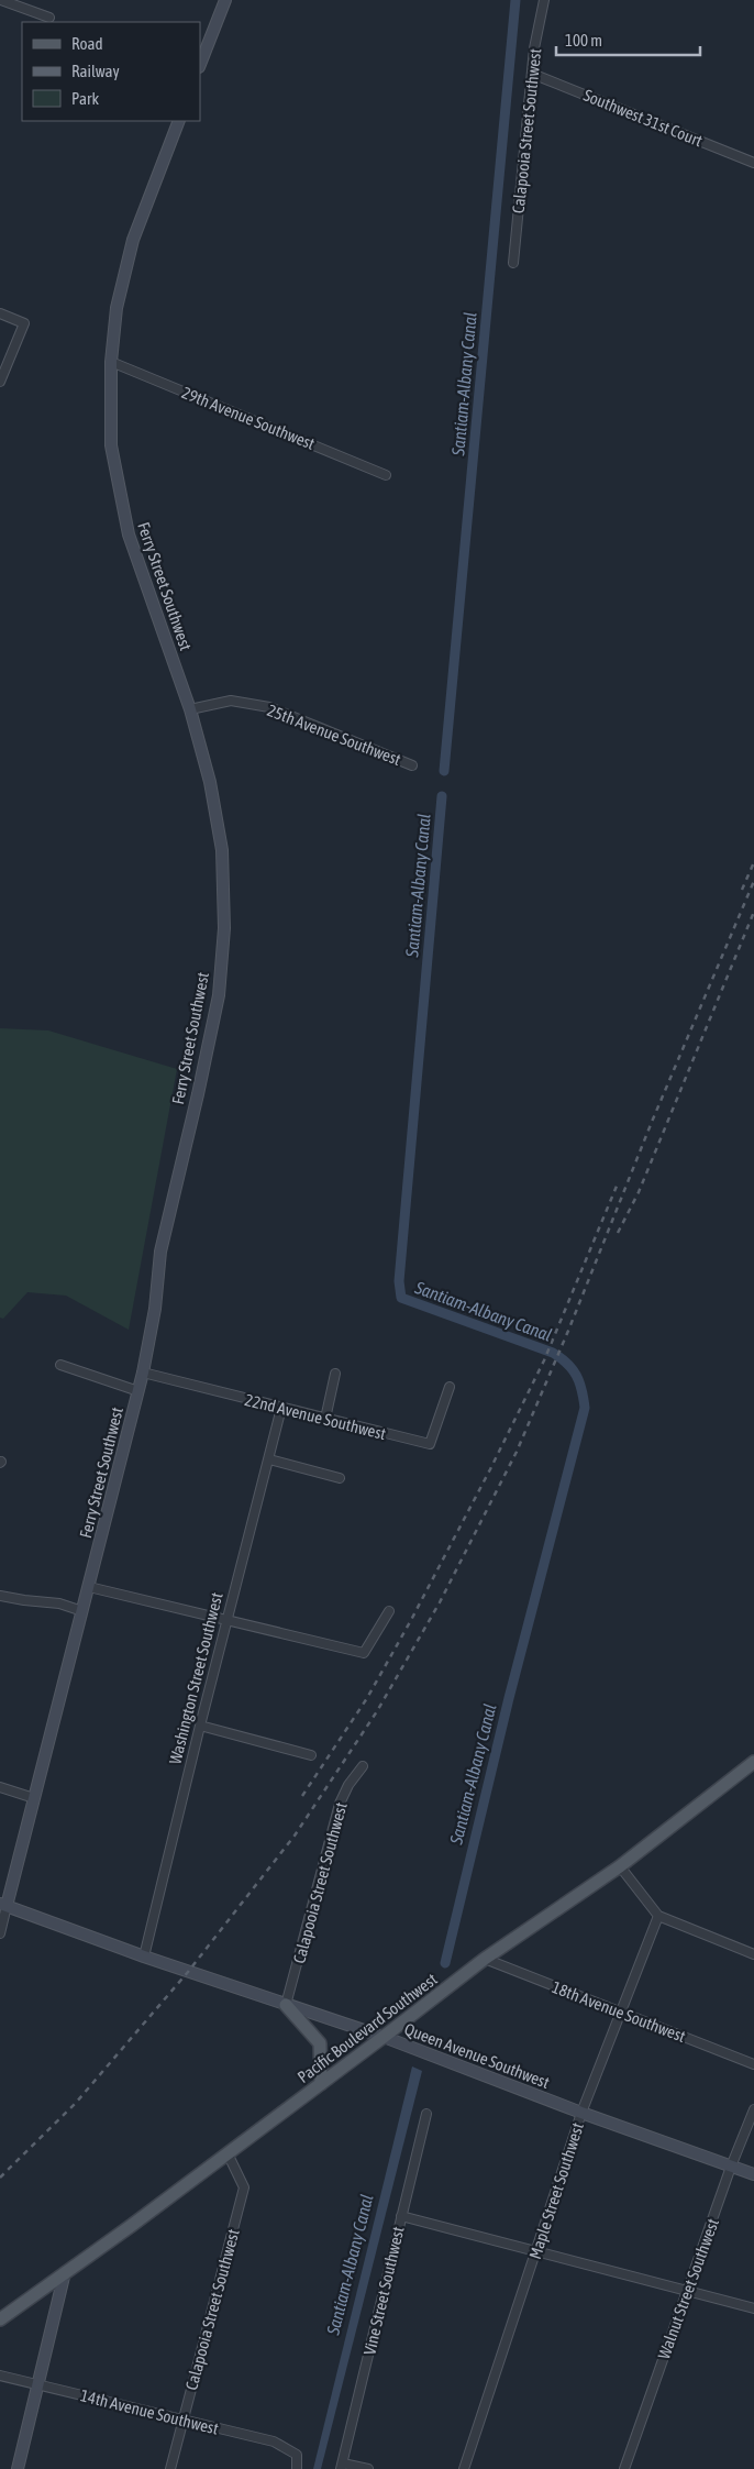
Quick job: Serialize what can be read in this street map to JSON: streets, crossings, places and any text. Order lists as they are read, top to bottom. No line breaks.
{"streets":{"main road":["Pacific Boulevard Southwest"],"street":["Southwest 31st Court","Calapooia Street Southwest","29th Avenue Southwest","Ferry Street Southwest","25th Avenue Southwest","22nd Avenue Southwest","Washington Street Southwest","18th Avenue Southwest","Queen Avenue Southwest","Maple Street Southwest","Walnut Street Southwest","Vine Street Southwest","14th Avenue Southwest"]},"crossings":[["Southwest 31st Court","Calapooia Street Southwest"],["Calapooia Street Southwest","Pacific Boulevard Southwest"],["Calapooia Street Southwest","Queen Avenue Southwest"],["Calapooia Street Southwest","14th Avenue Southwest"],["29th Avenue Southwest","Ferry Street Southwest"],["Ferry Street Southwest","25th Avenue Southwest"],["Ferry Street Southwest","22nd Avenue Southwest"],["Ferry Street Southwest","Queen Avenue Southwest"],["22nd Avenue Southwest","Washington Street Southwest"],["Washington Street Southwest","Queen Avenue Southwest"],["18th Avenue Southwest","Pacific Boulevard Southwest"],["18th Avenue Southwest","Maple Street Southwest"],["Pacific Boulevard Southwest","Queen Avenue Southwest"],["Queen Avenue Southwest","Maple Street Southwest"],["Queen Avenue Southwest","Walnut Street Southwest"]],"water":["Santiam-Albany Canal"],"legend":["Road","Railway","Park"],"scale_bar":"100 m"}
